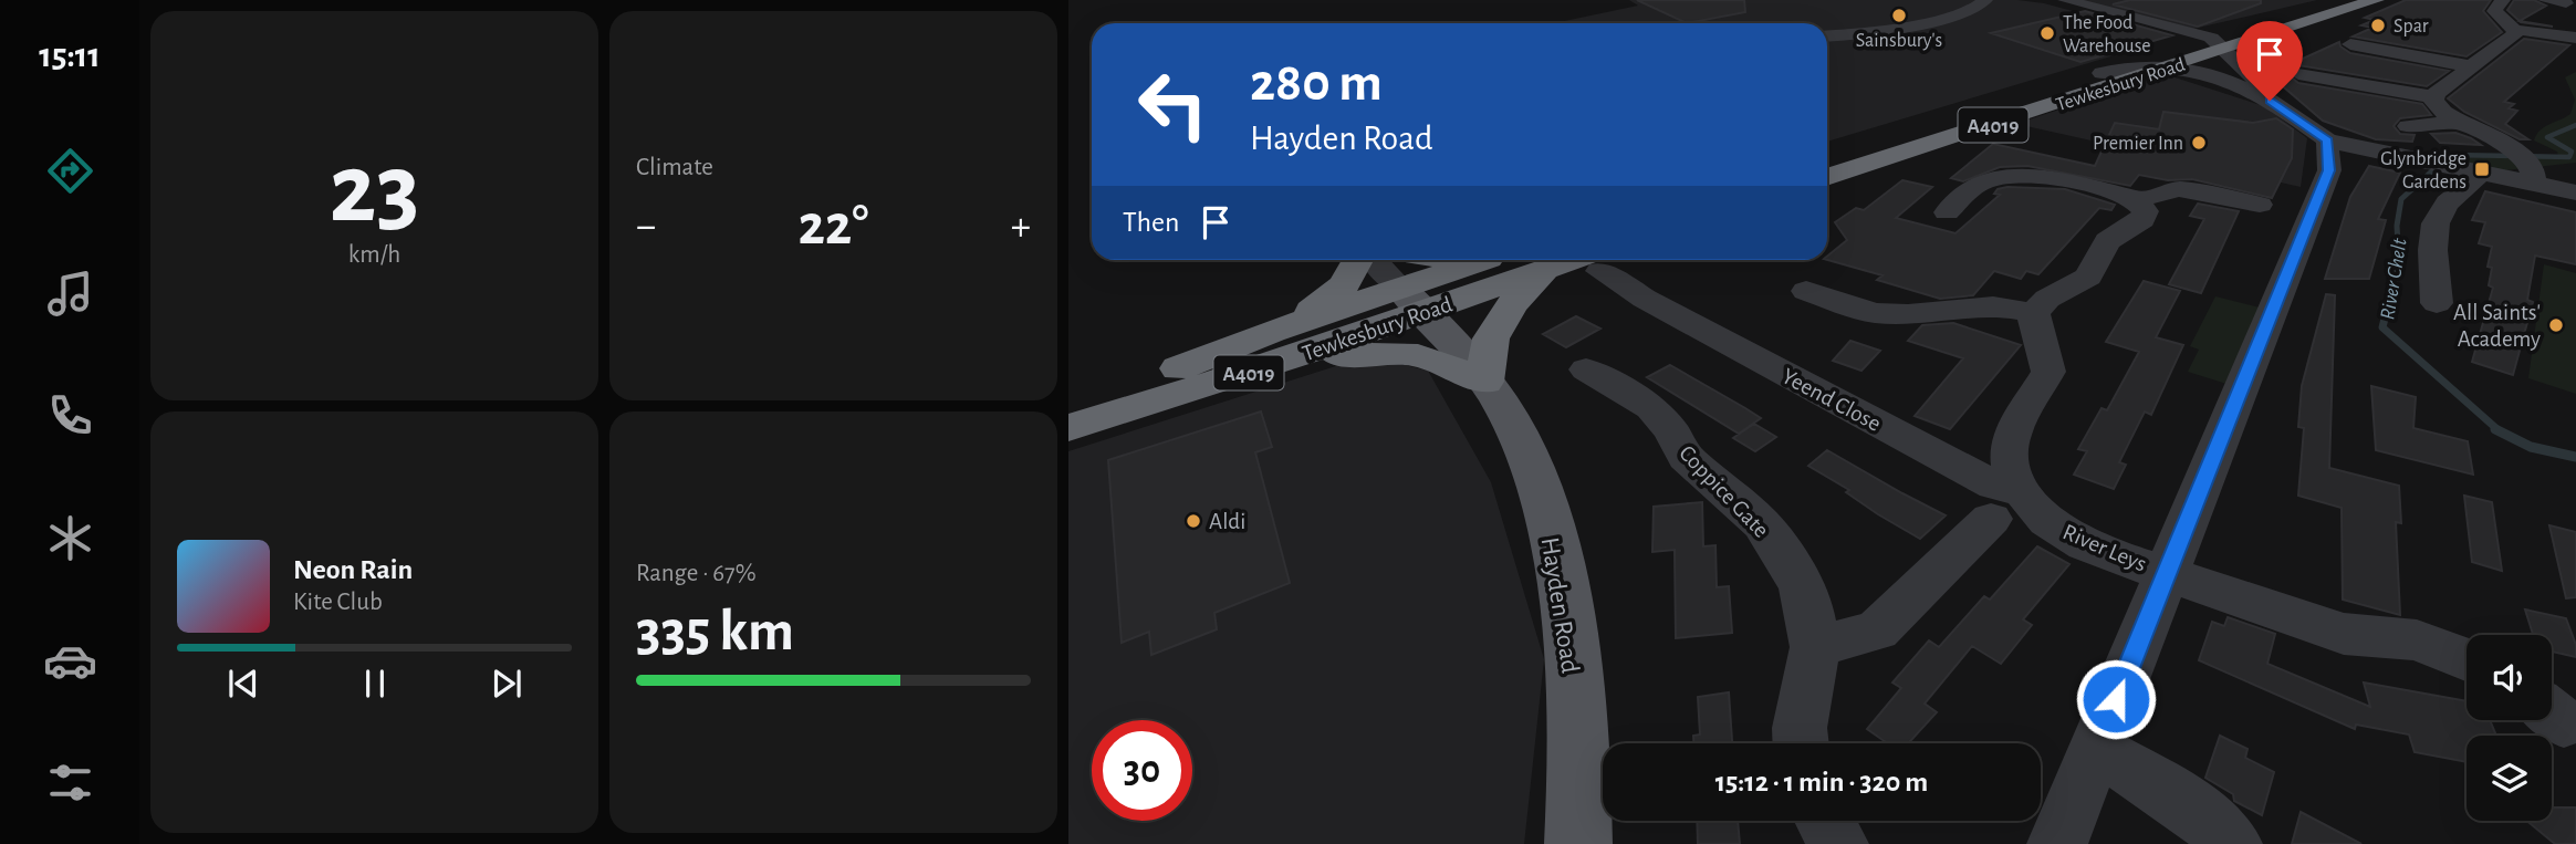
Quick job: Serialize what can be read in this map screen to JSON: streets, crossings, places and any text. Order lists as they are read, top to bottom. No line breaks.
{"streets":{"highway":["Tewkesbury Road","A4019"],"main road":["Hayden Road"],"street":["Yeend Close","Coppice Gate","River Leys"]},"crossings":[["Tewkesbury Road","Yeend Close"],["Tewkesbury Road","Hayden Road"],["Yeend Close","River Leys"]],"water":["River Chelt"],"places":{"other":["Sainsbury's","Spar","The Food Warehouse","Premier Inn","All Saints' Academy","Aldi"],"transit":["Glynbridge Gardens"]},"page":{"tabs":"15:11","tile":[["23","km/h"],"Climate",["Range · 67%","335 km"]],"turn":["280 m","Hayden Road"],"then":"Then","heat":["−","22°","+"],"song":["Neon Rain","Kite Club"],"limit":"30","trip":"15:12 · 1 min · 320 m"}}
